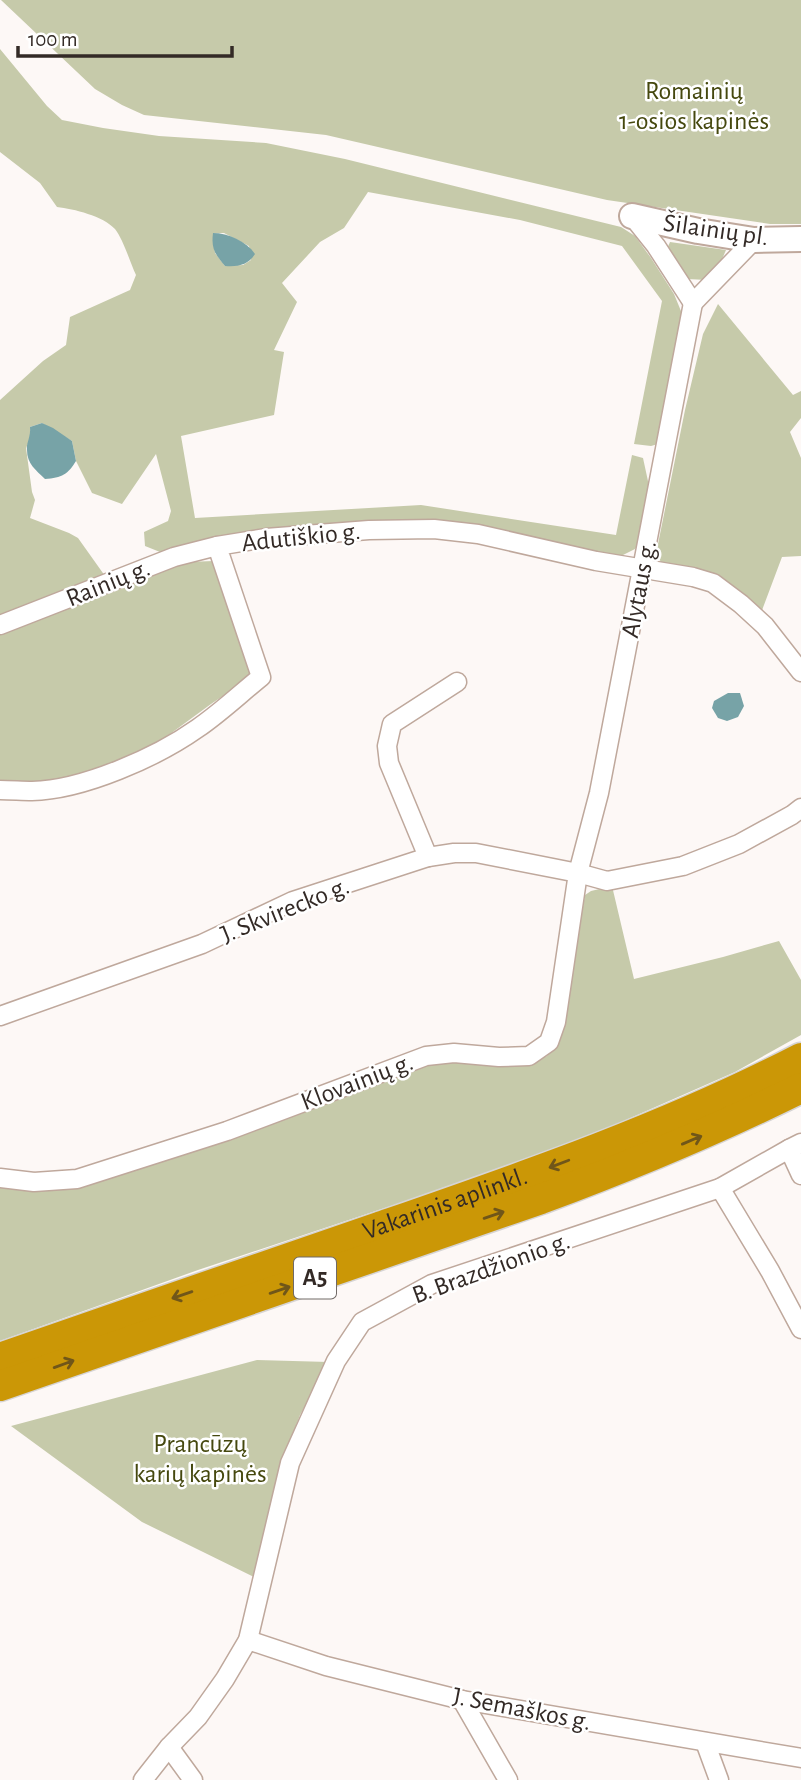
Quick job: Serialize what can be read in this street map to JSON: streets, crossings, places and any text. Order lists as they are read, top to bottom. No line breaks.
{"streets":{"highway":["Vakarinis aplinkl.","A5"],"street":["Šilainių pl.","Adutiškio g.","Rainių g.","Alytaus g.","J. Skvirecko g.","Klovainių g.","B. Brazdžionio g.","J. Semaškos g."]},"crossings":[["Adutiškio g.","Rainių g."],["Adutiškio g.","Alytaus g."],["Alytaus g.","J. Skvirecko g."],["Alytaus g.","Klovainių g."],["J. Skvirecko g.","Klovainių g."],["B. Brazdžionio g.","J. Semaškos g."]],"parks":["Romainių 1-osios kapinės","Prancūzų karių kapinės"],"scale_bar":"100 m"}
